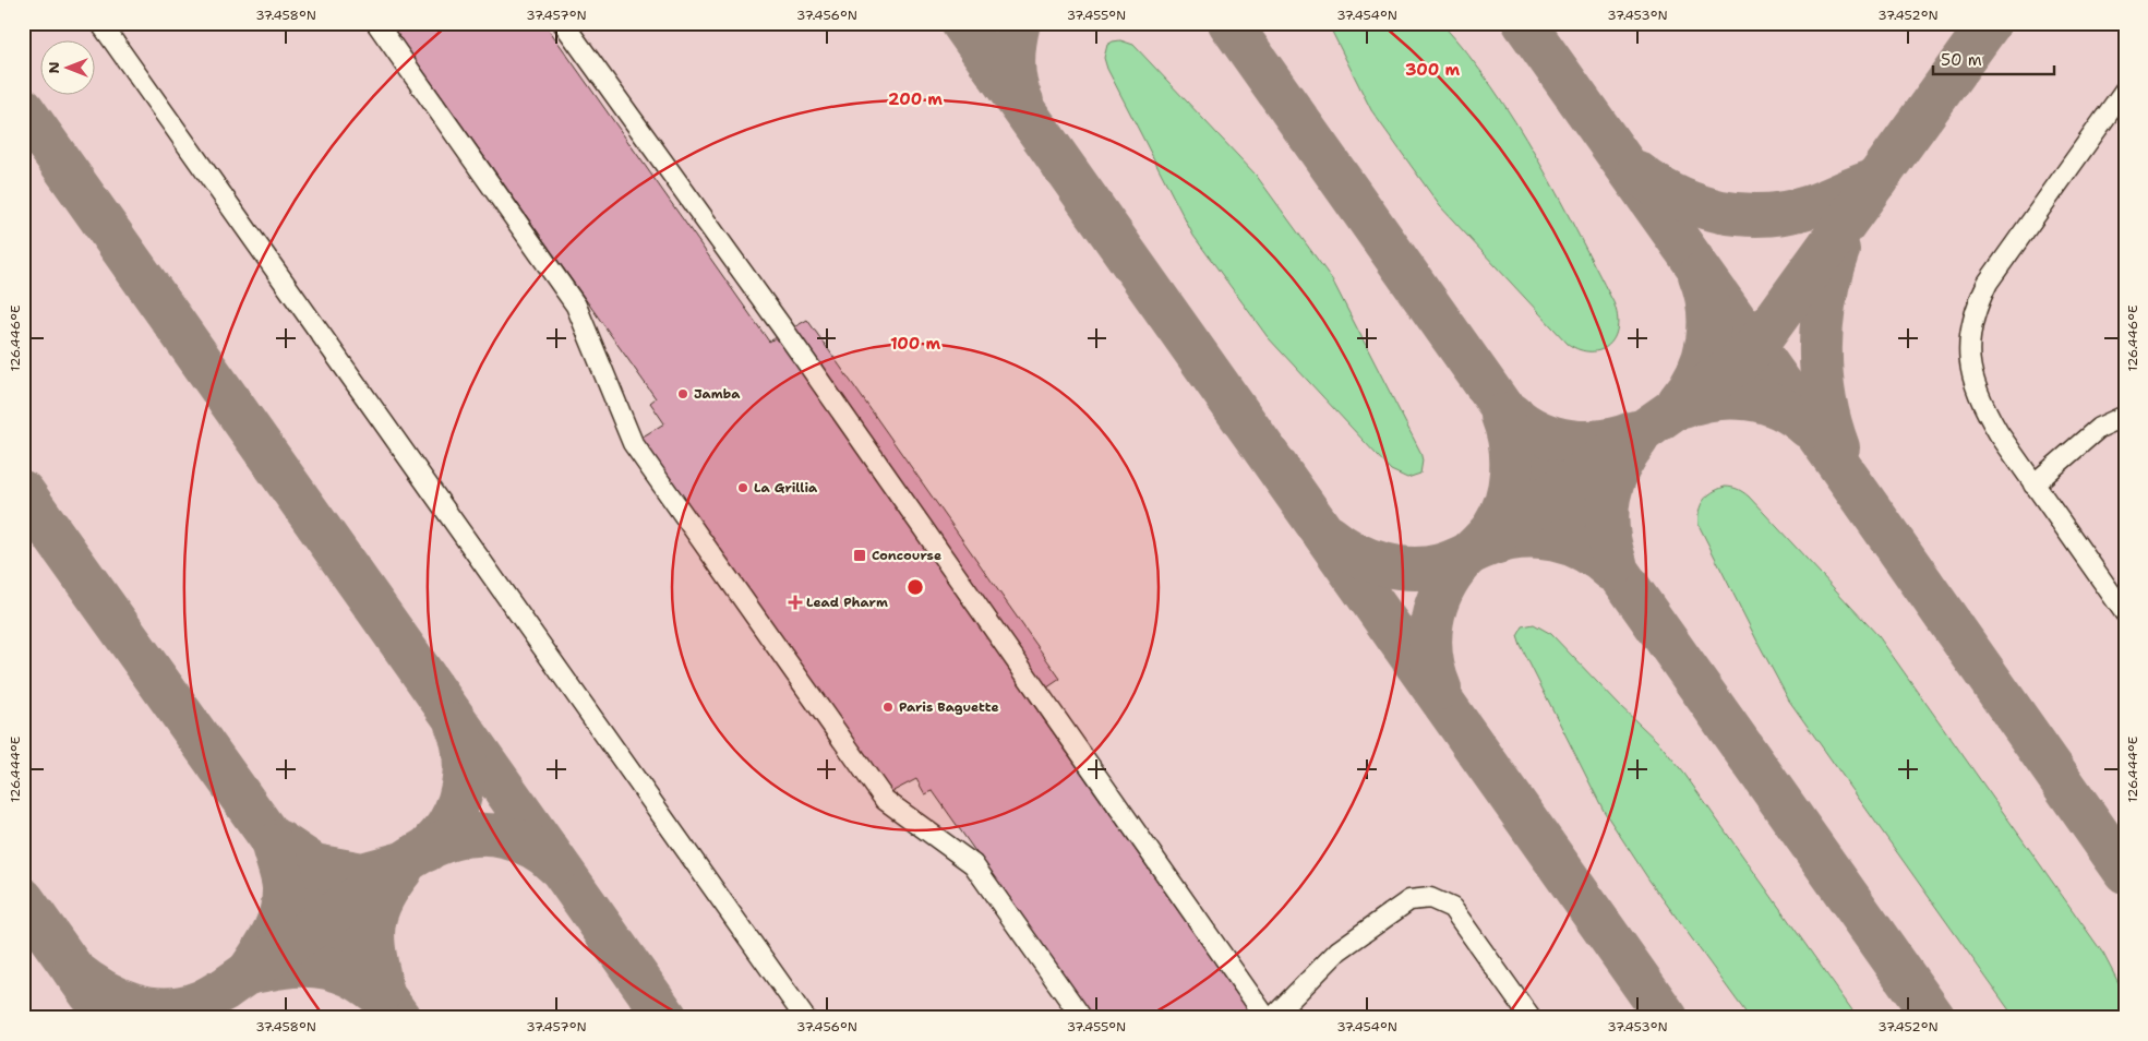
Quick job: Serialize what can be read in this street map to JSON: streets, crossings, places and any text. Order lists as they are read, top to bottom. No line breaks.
{"places":{"other":["Jamba","La Grillia","Paris Baguette"],"transit":["Concourse"],"health":["Lead Pharm"]},"scale_bar":"50 m","north":"left","coordinates":["37.458°N","37.457°N","37.456°N","37.455°N","37.454°N","37.453°N","37.452°N","126.446°E","126.444°E"],"rings":["300 m","200 m","100 m"]}
